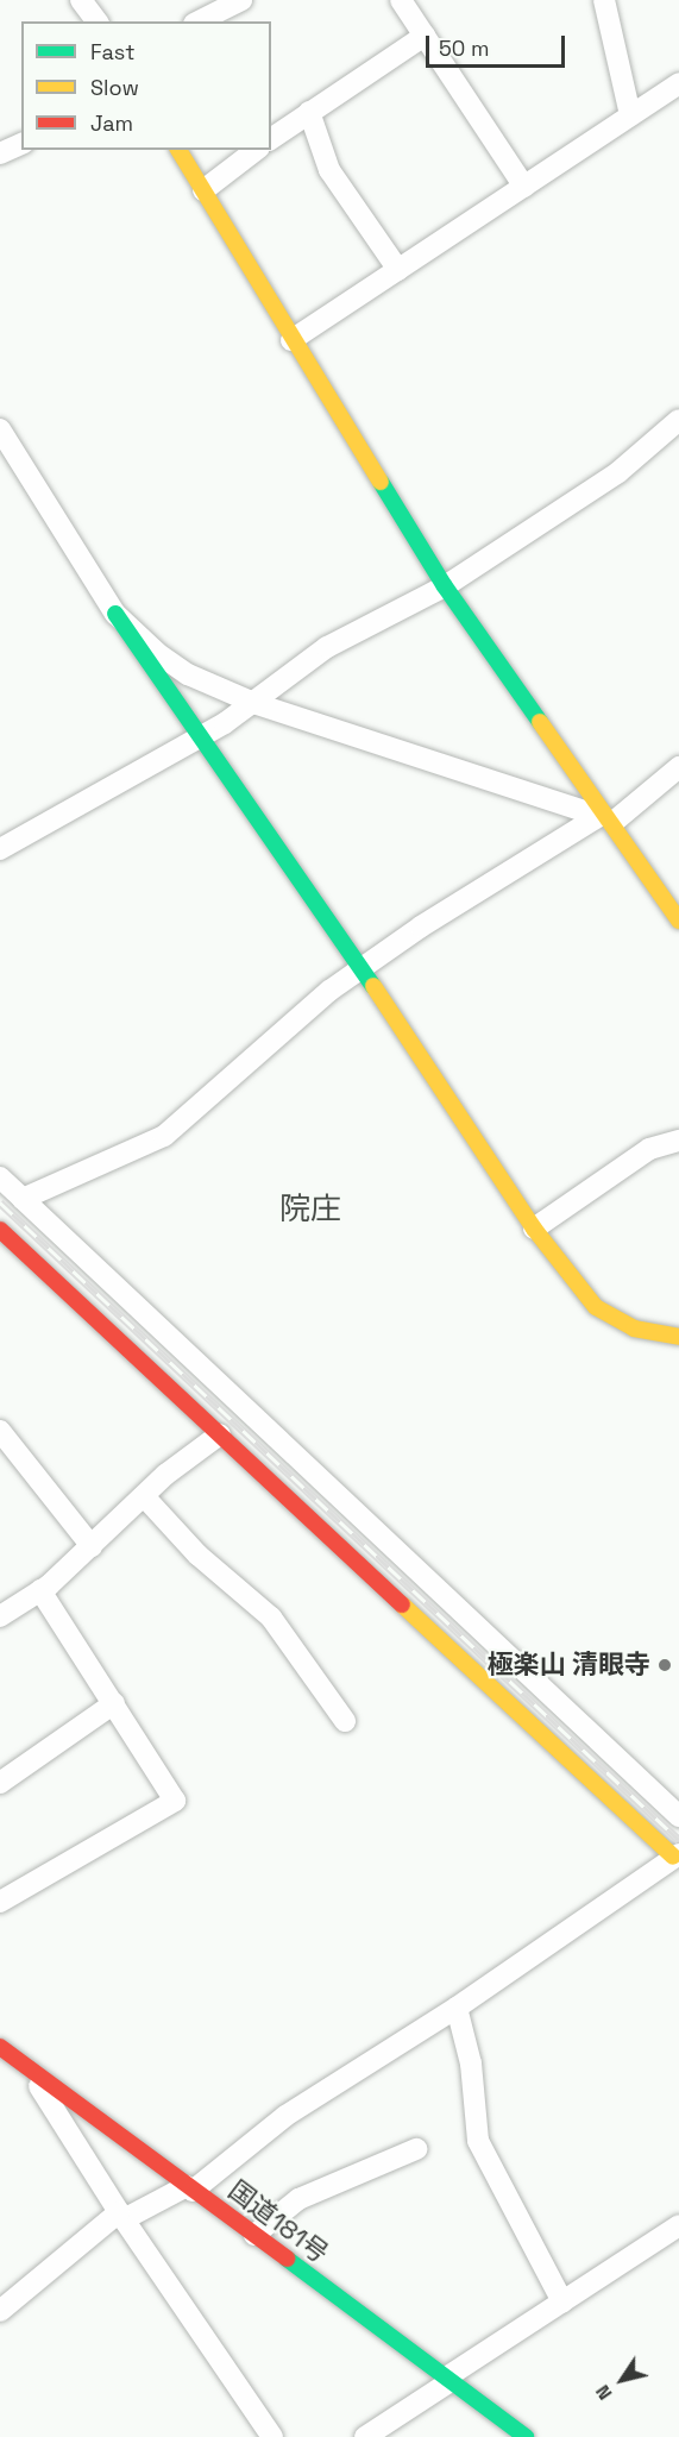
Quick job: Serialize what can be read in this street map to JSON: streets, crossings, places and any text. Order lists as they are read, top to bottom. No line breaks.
{"streets":{"main road":["国道181号"]},"districts":["院庄"],"places":["極楽山 清眼寺"],"legend":["Fast","Slow","Jam"],"scale_bar":"50 m","north":"bottom left"}
